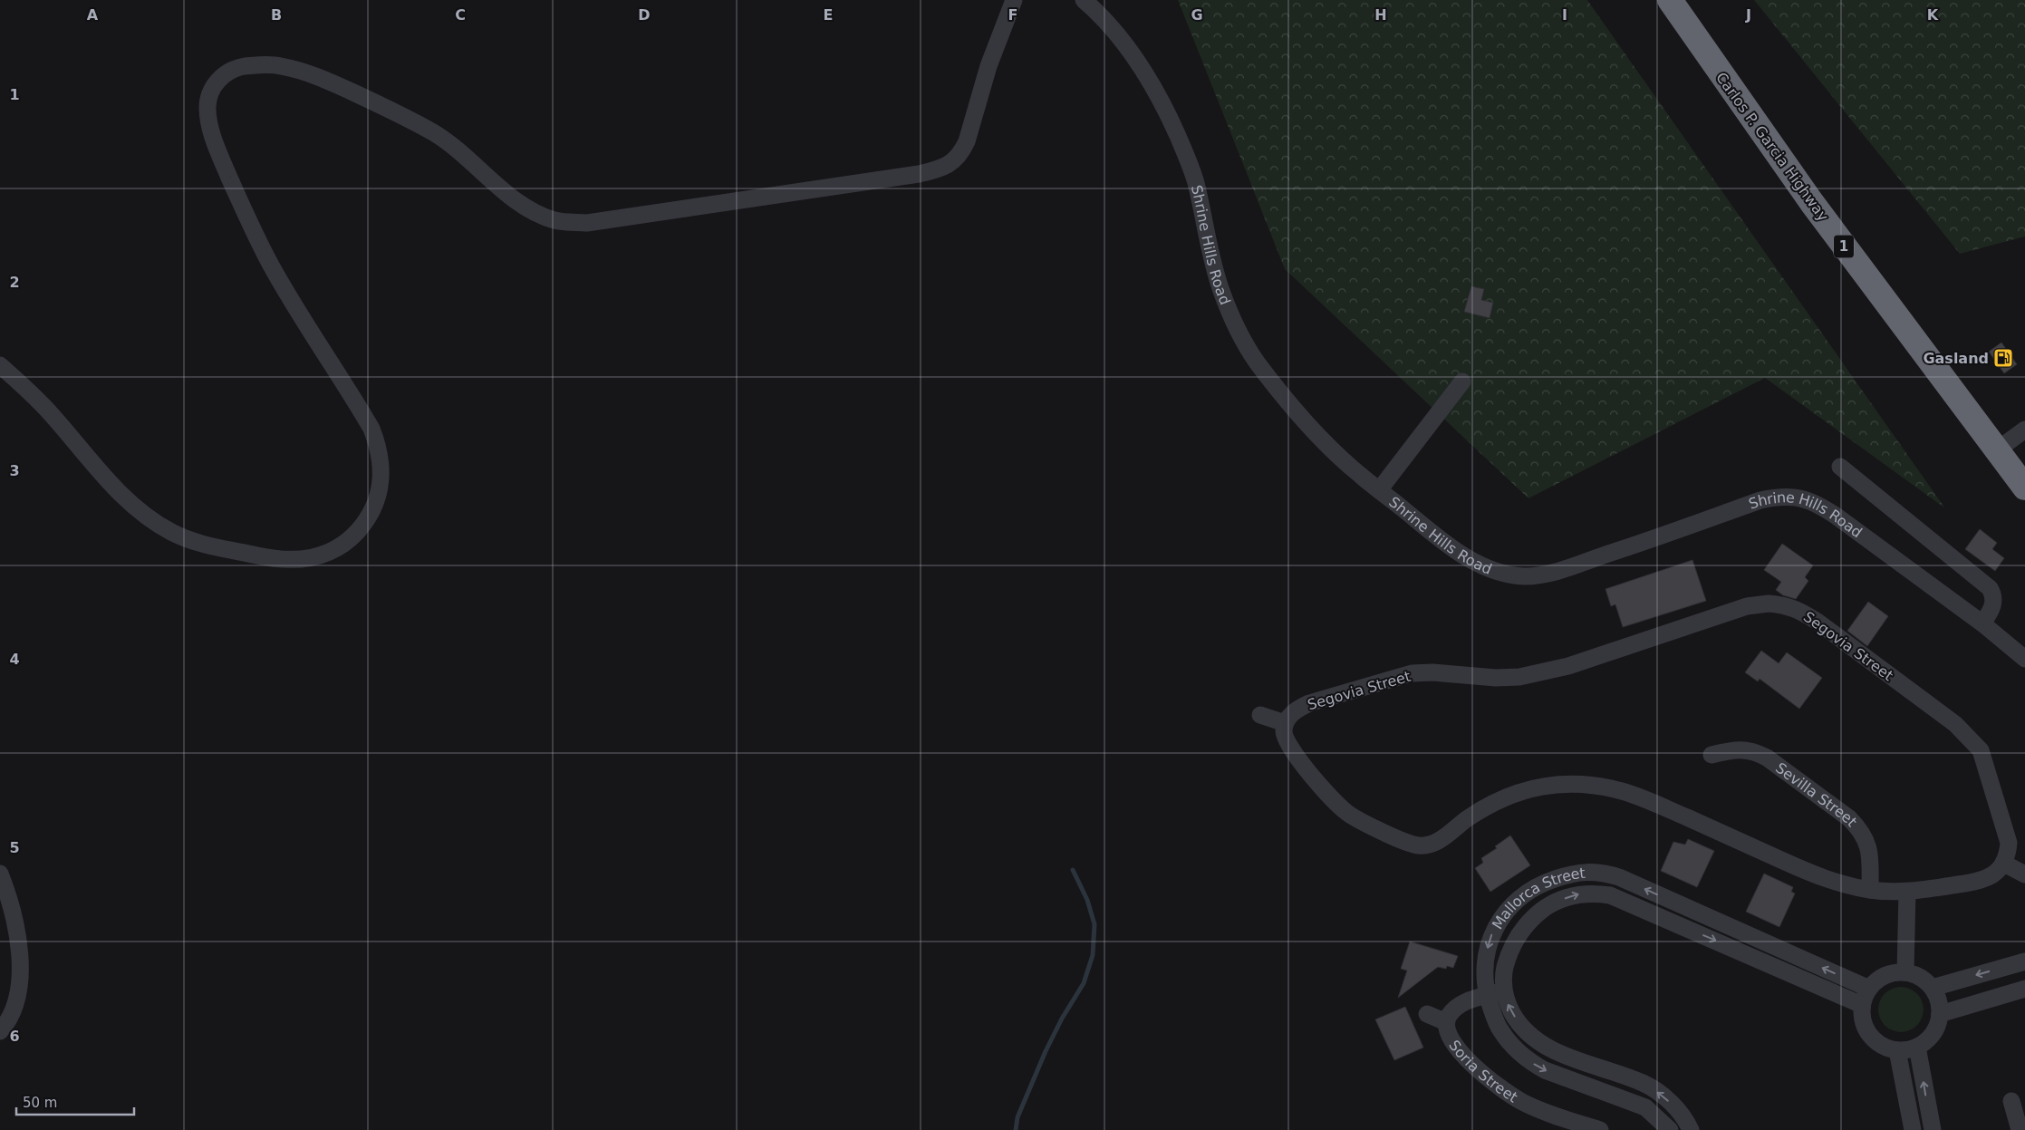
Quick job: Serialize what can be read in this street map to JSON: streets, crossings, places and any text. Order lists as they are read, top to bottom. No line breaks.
{"streets":{"highway":["Carlos P. Garcia Highway","1"],"street":["Shrine Hills Road","Segovia Street","Sevilla Street","Mallorca Street","Soria Street"]},"crossings":[["Mallorca Street","Soria Street"]],"places":{"fuel station":["Gasland"]},"scale_bar":"50 m","grid":{"columns":["A","B","C","D","E","F","G","H","I","J","K"],"rows":["1","2","3","4","5","6"]}}
